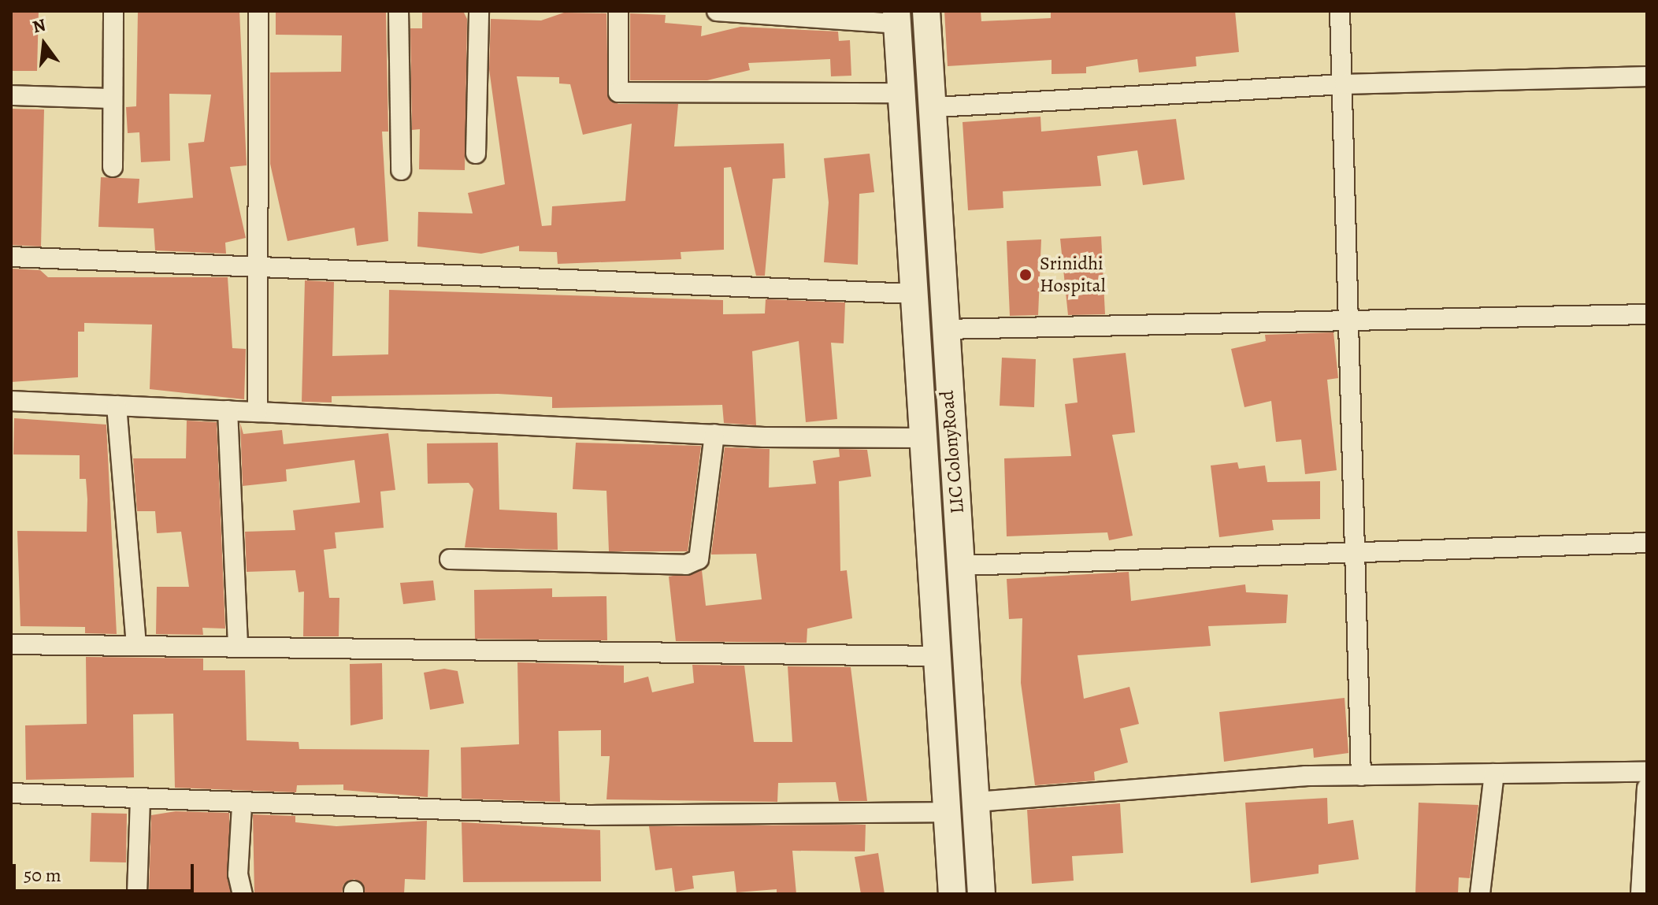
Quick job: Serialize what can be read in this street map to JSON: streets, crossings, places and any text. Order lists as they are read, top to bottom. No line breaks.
{"streets":{"main road":["LIC ColonyRoad"]},"places":["Srinidhi Hospital"],"scale_bar":"50 m","north":"top"}
